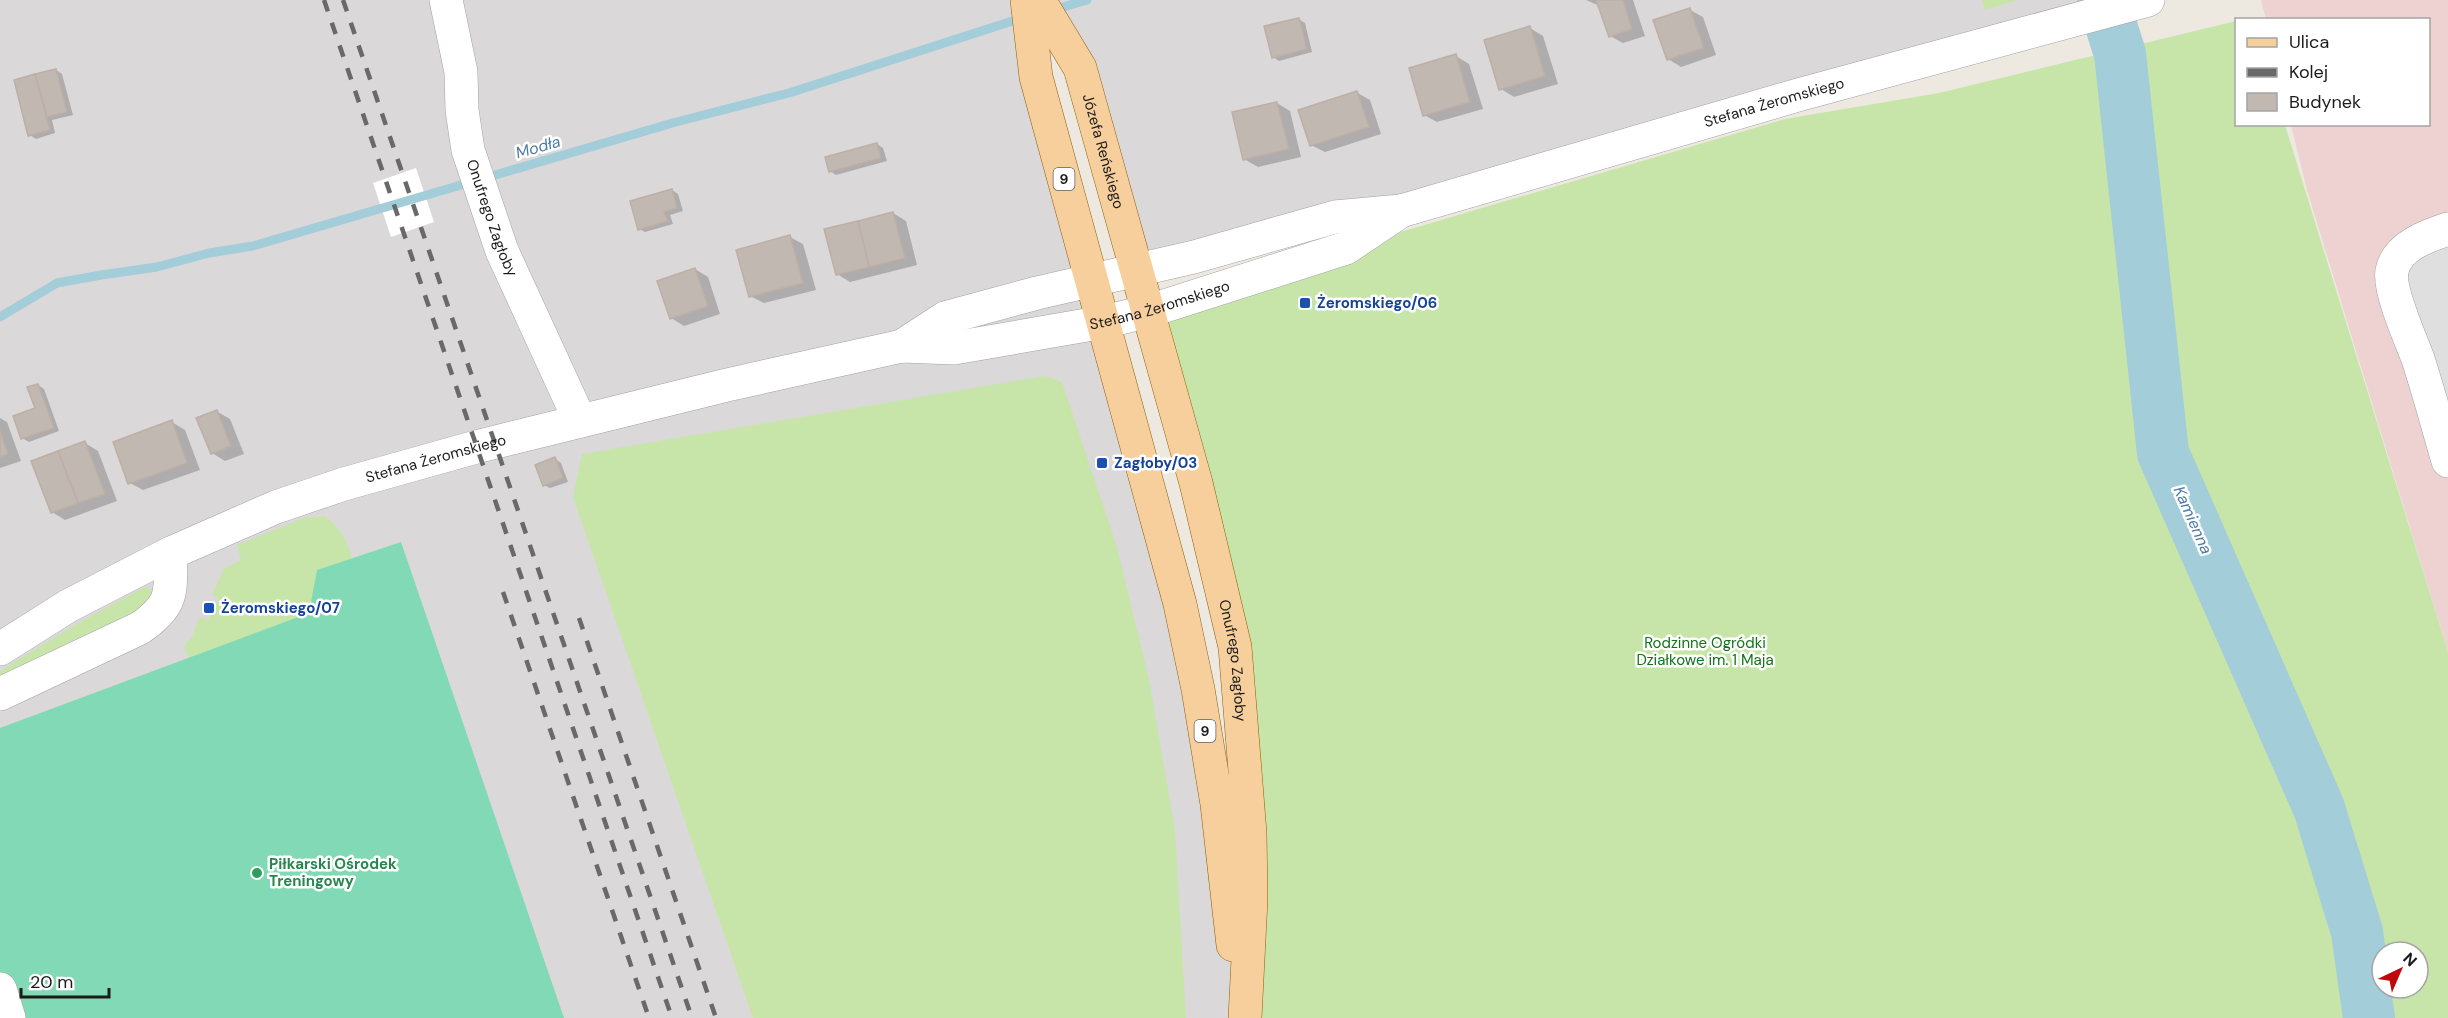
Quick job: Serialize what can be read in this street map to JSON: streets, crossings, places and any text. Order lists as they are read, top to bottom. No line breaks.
{"streets":{"main road":["Józefa Reńskiego","9","Onufrego Zagłoby"],"street":["Stefana Żeromskiego"]},"crossings":[["Stefana Żeromskiego","Józefa Reńskiego"],["Stefana Żeromskiego","9"],["Stefana Żeromskiego","Onufrego Zagłoby"],["Józefa Reńskiego","Onufrego Zagłoby"],["9","Onufrego Zagłoby"]],"water":["Modła","Kamienna"],"parks":["Rodzinne Ogródki Działkowe im. 1 Maja"],"places":{"transit":["Żeromskiego/06","Zagłoby/03","Żeromskiego/07"],"other":["Piłkarski Ośrodek Treningowy"]},"legend":["Ulica","Kolej","Budynek"],"scale_bar":"20 m","north":"top right"}
